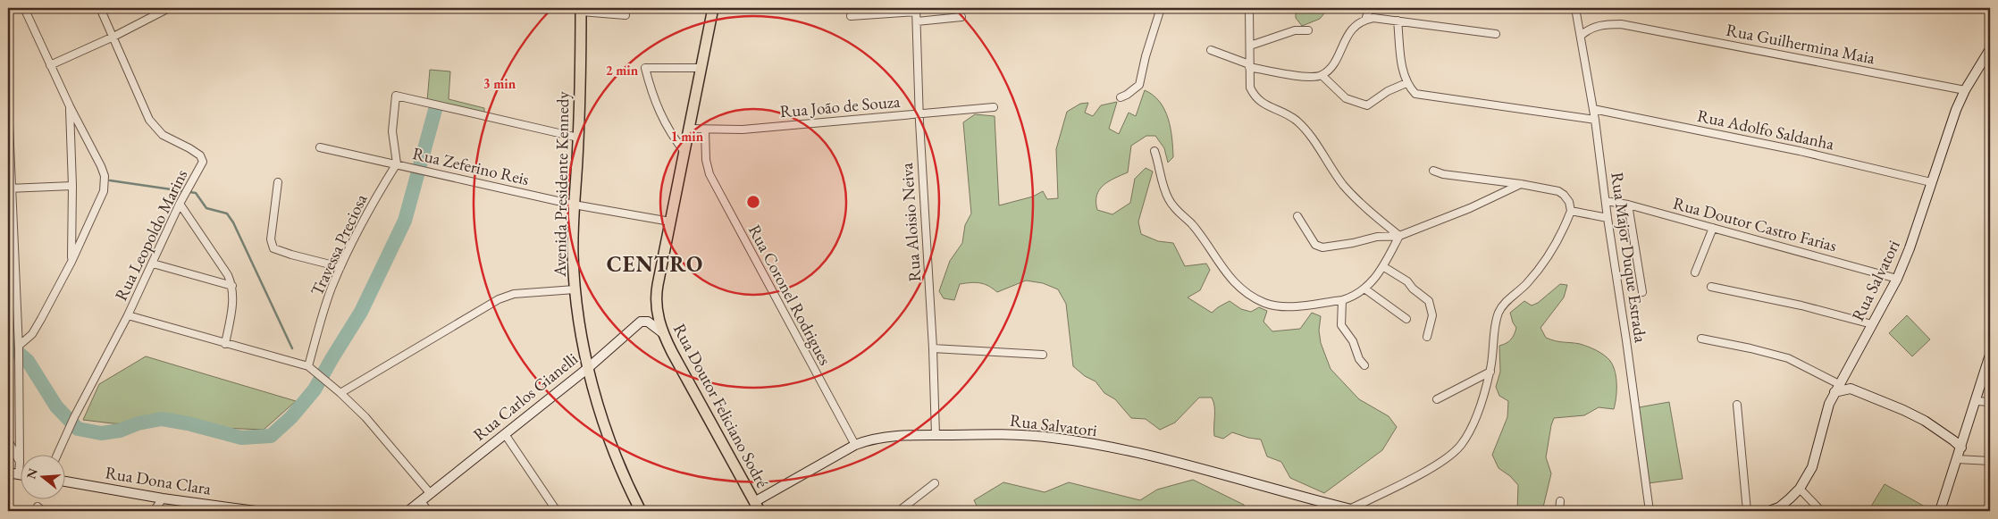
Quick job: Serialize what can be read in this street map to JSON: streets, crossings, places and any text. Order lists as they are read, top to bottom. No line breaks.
{"streets":{"main road":["Avenida Presidente Kennedy","Rua Salvatori","Rua Carlos Gianelli","Rua Doutor Feliciano Sodré","Rua Dona Clara"],"street":["Rua Guilhermina Maia","Rua João de Souza","Rua Adolfo Saldanha","Rua Zeferino Reis","Rua Aloisio Neiva","Rua Doutor Castro Farias","Rua Leopoldo Marins","Travessa Preciosa","Rua Major Duque Estrada","Rua Coronel Rodrigues"]},"crossings":[["Rua Guilhermina Maia","Rua Major Duque Estrada"],["Rua Guilhermina Maia","Rua Salvatori"],["Rua João de Souza","Rua Aloisio Neiva"],["Rua João de Souza","Rua Coronel Rodrigues"],["Rua João de Souza","Rua Doutor Feliciano Sodré"],["Rua Adolfo Saldanha","Rua Major Duque Estrada"],["Rua Adolfo Saldanha","Rua Salvatori"],["Rua Zeferino Reis","Avenida Presidente Kennedy"],["Rua Zeferino Reis","Travessa Preciosa"],["Rua Zeferino Reis","Rua Doutor Feliciano Sodré"],["Avenida Presidente Kennedy","Rua Carlos Gianelli"],["Rua Aloisio Neiva","Rua Salvatori"],["Rua Doutor Castro Farias","Rua Major Duque Estrada"],["Rua Doutor Castro Farias","Rua Salvatori"],["Rua Salvatori","Rua Coronel Rodrigues"],["Rua Salvatori","Rua Doutor Feliciano Sodré"],["Rua Carlos Gianelli","Rua Doutor Feliciano Sodré"]],"districts":["CENTRO"],"north":"left","rings":["2 min","3 min","1 min"]}
